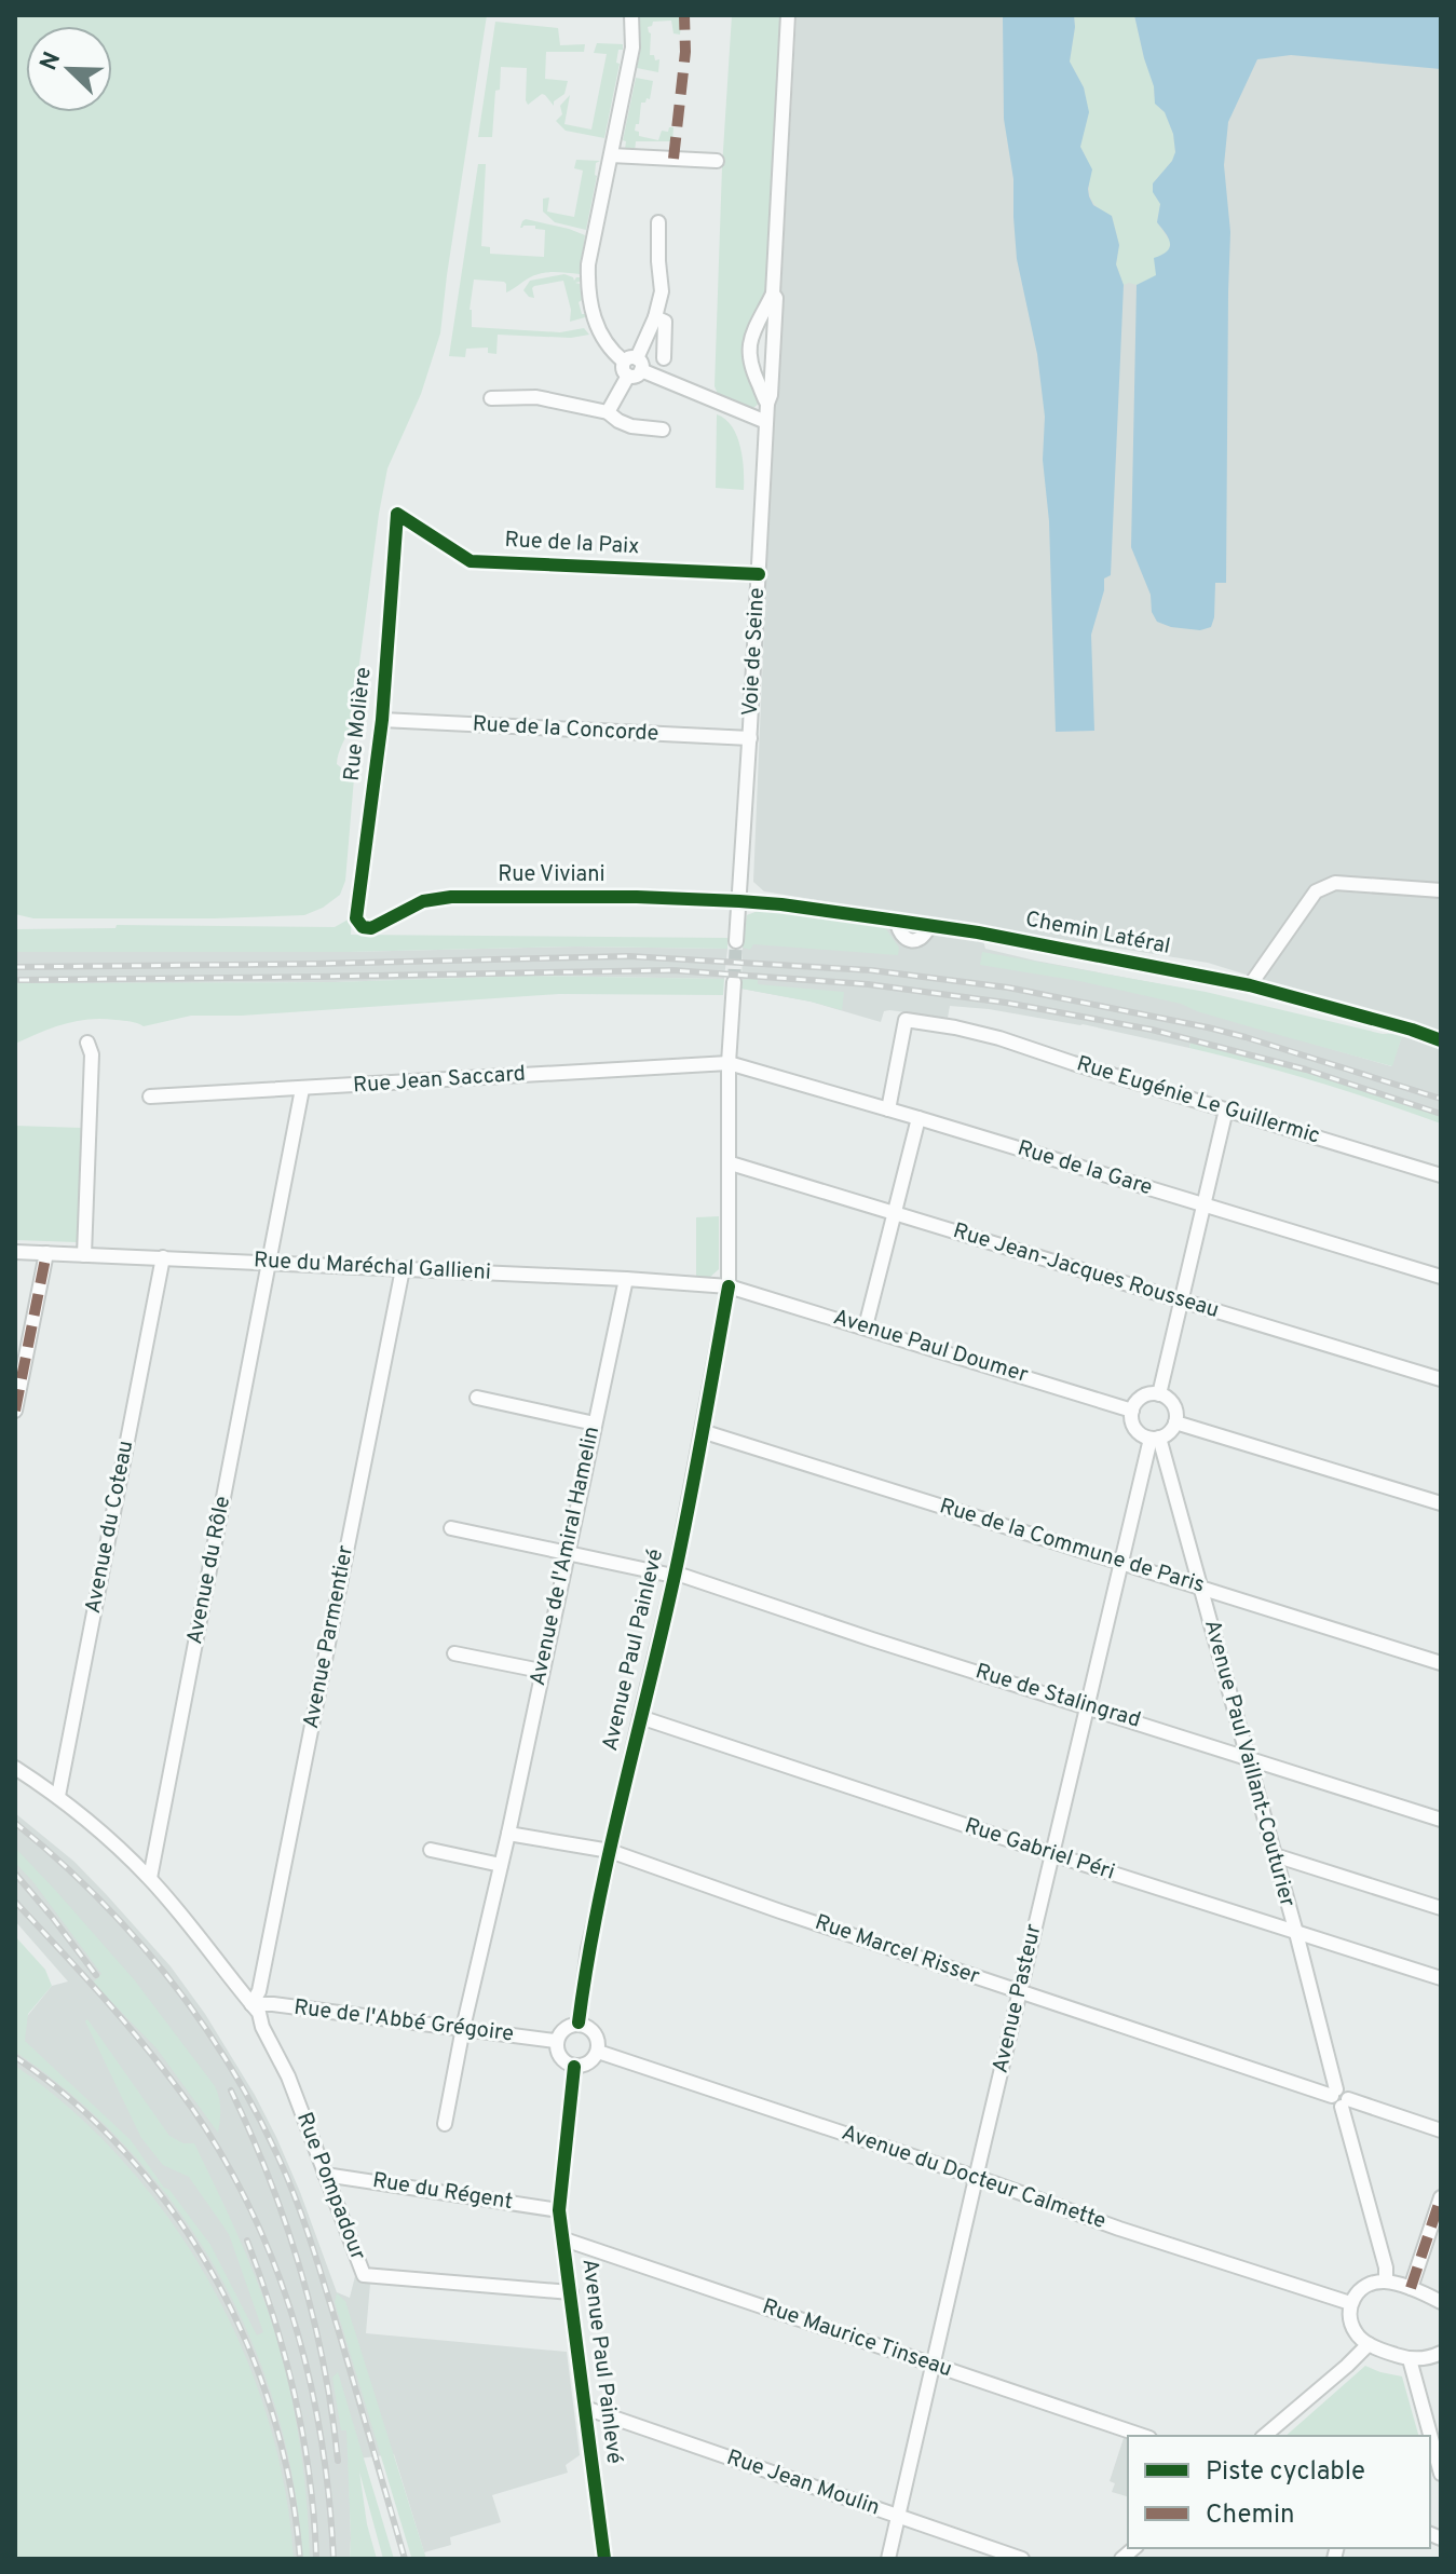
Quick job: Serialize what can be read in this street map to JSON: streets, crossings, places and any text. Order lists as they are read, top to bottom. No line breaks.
{"streets":{"street":["Rue de la Paix","Voie de Seine","Rue Molière","Rue de la Concorde","Rue Viviani","Chemin Latéral","Rue Jean Saccard","Rue Eugénie Le Guillermic","Rue de la Gare","Rue du Maréchal Gallieni","Rue Jean-Jacques Rousseau","Avenue Paul Doumer","Avenue du Coteau","Rue de la Commune de Paris","Avenue de l'Amiral Hamelin","Avenue du Rôle","Avenue Parmentier","Avenue Paul Painlevé","Rue de Stalingrad","Avenue Paul Vaillant-Couturier","Rue Gabriel Péri","Rue Marcel Risser","Avenue Pasteur","Rue de l'Abbé Grégoire","Avenue du Docteur Calmette","Rue Pompadour","Rue du Régent","Rue Maurice Tinseau","Rue Jean Moulin"]},"crossings":[["Rue de la Paix","Voie de Seine"],["Rue de la Paix","Rue Molière"],["Voie de Seine","Rue de la Concorde"],["Voie de Seine","Rue Viviani"],["Voie de Seine","Chemin Latéral"],["Rue Molière","Rue de la Concorde"],["Rue Molière","Rue Viviani"],["Rue Viviani","Chemin Latéral"],["Rue Jean Saccard","Rue de la Gare"],["Rue Jean Saccard","Avenue du Rôle"],["Rue Jean Saccard","Avenue Paul Painlevé"],["Rue Eugénie Le Guillermic","Rue de la Gare"],["Rue de la Gare","Avenue Paul Painlevé"],["Rue du Maréchal Gallieni","Avenue Paul Doumer"],["Rue du Maréchal Gallieni","Avenue du Coteau"],["Rue du Maréchal Gallieni","Avenue de l'Amiral Hamelin"],["Rue du Maréchal Gallieni","Avenue du Rôle"],["Rue du Maréchal Gallieni","Avenue Parmentier"],["Rue du Maréchal Gallieni","Avenue Paul Painlevé"],["Rue Jean-Jacques Rousseau","Avenue Paul Painlevé"],["Avenue Paul Doumer","Avenue Paul Painlevé"],["Avenue Paul Doumer","Avenue Paul Vaillant-Couturier"],["Avenue Paul Doumer","Avenue Pasteur"],["Avenue du Coteau","Rue Pompadour"],["Rue de la Commune de Paris","Avenue Paul Painlevé"],["Rue de la Commune de Paris","Avenue Paul Vaillant-Couturier"],["Rue de la Commune de Paris","Avenue Pasteur"],["Avenue de l'Amiral Hamelin","Rue de Stalingrad"],["Avenue de l'Amiral Hamelin","Rue Marcel Risser"],["Avenue de l'Amiral Hamelin","Rue de l'Abbé Grégoire"],["Avenue du Rôle","Rue Pompadour"],["Avenue Parmentier","Rue de l'Abbé Grégoire"],["Avenue Parmentier","Rue Pompadour"],["Avenue Paul Painlevé","Rue de Stalingrad"],["Avenue Paul Painlevé","Rue Gabriel Péri"],["Avenue Paul Painlevé","Rue Marcel Risser"],["Avenue Paul Painlevé","Rue de l'Abbé Grégoire"],["Avenue Paul Painlevé","Avenue du Docteur Calmette"],["Avenue Paul Painlevé","Rue Pompadour"],["Avenue Paul Painlevé","Rue du Régent"],["Avenue Paul Painlevé","Rue Maurice Tinseau"],["Avenue Paul Painlevé","Rue Jean Moulin"],["Rue de Stalingrad","Avenue Paul Vaillant-Couturier"],["Rue de Stalingrad","Avenue Pasteur"],["Avenue Paul Vaillant-Couturier","Rue Gabriel Péri"],["Avenue Paul Vaillant-Couturier","Rue Marcel Risser"],["Avenue Paul Vaillant-Couturier","Avenue Pasteur"],["Rue Gabriel Péri","Avenue Pasteur"],["Rue Marcel Risser","Avenue Pasteur"],["Avenue Pasteur","Avenue du Docteur Calmette"],["Avenue Pasteur","Rue Maurice Tinseau"],["Avenue Pasteur","Rue Jean Moulin"],["Rue de l'Abbé Grégoire","Avenue du Docteur Calmette"],["Rue de l'Abbé Grégoire","Rue Pompadour"],["Rue Pompadour","Rue du Régent"]],"legend":["Piste cyclable","Chemin"],"north":"top left"}
